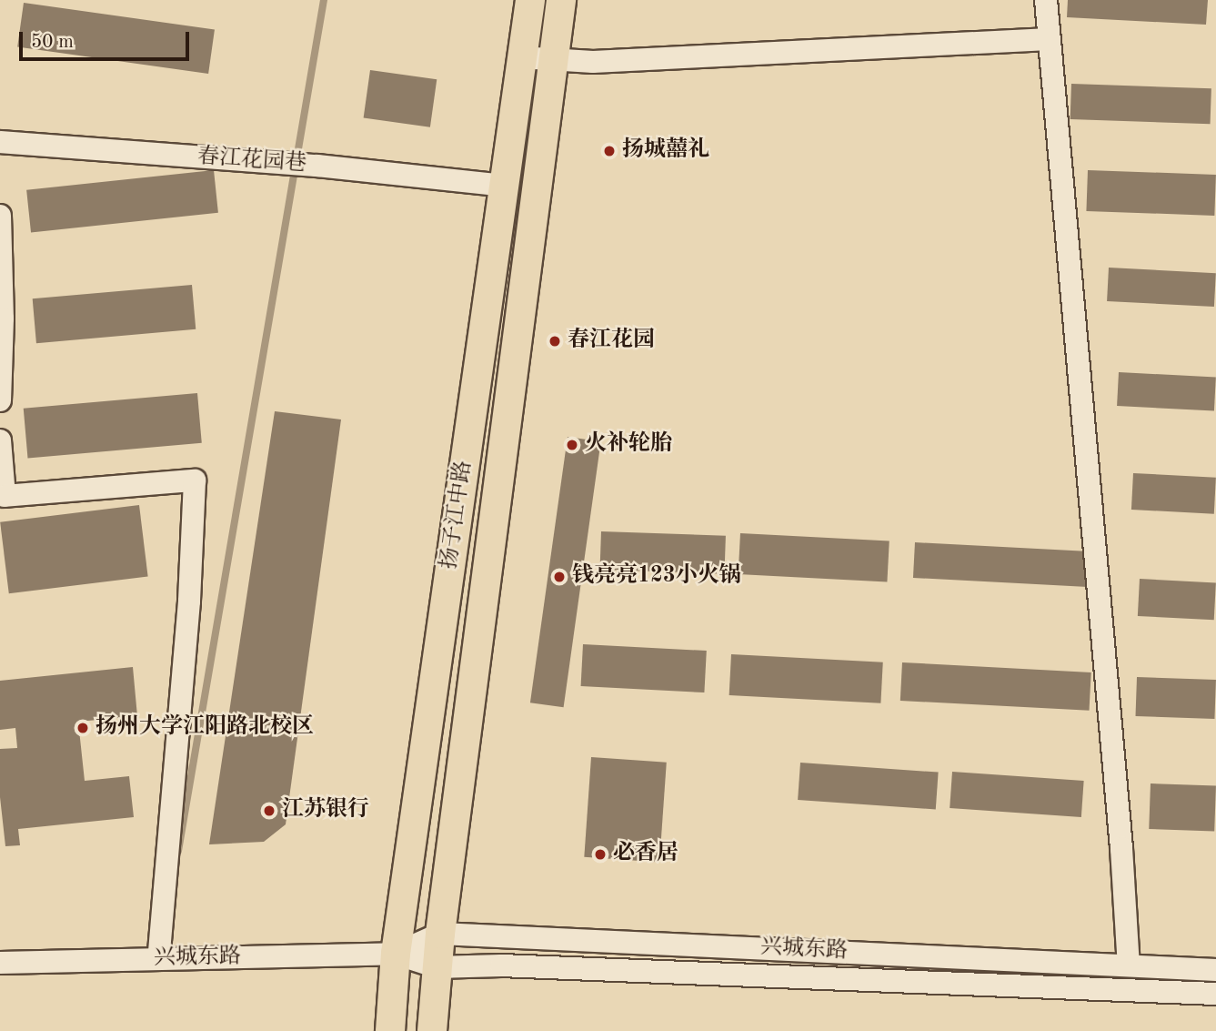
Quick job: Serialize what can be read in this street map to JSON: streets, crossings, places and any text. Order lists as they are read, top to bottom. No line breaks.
{"streets":{"main road":["扬子江中路"],"street":["春江花园巷","兴城东路"]},"crossings":[["春江花园巷","扬子江中路"],["扬子江中路","兴城东路"]],"places":["扬城囍礼","春江花园","火补轮胎","钱亮亮123小火锅","扬州大学江阳路北校区","江苏银行","必香居"],"scale_bar":"50 m"}
